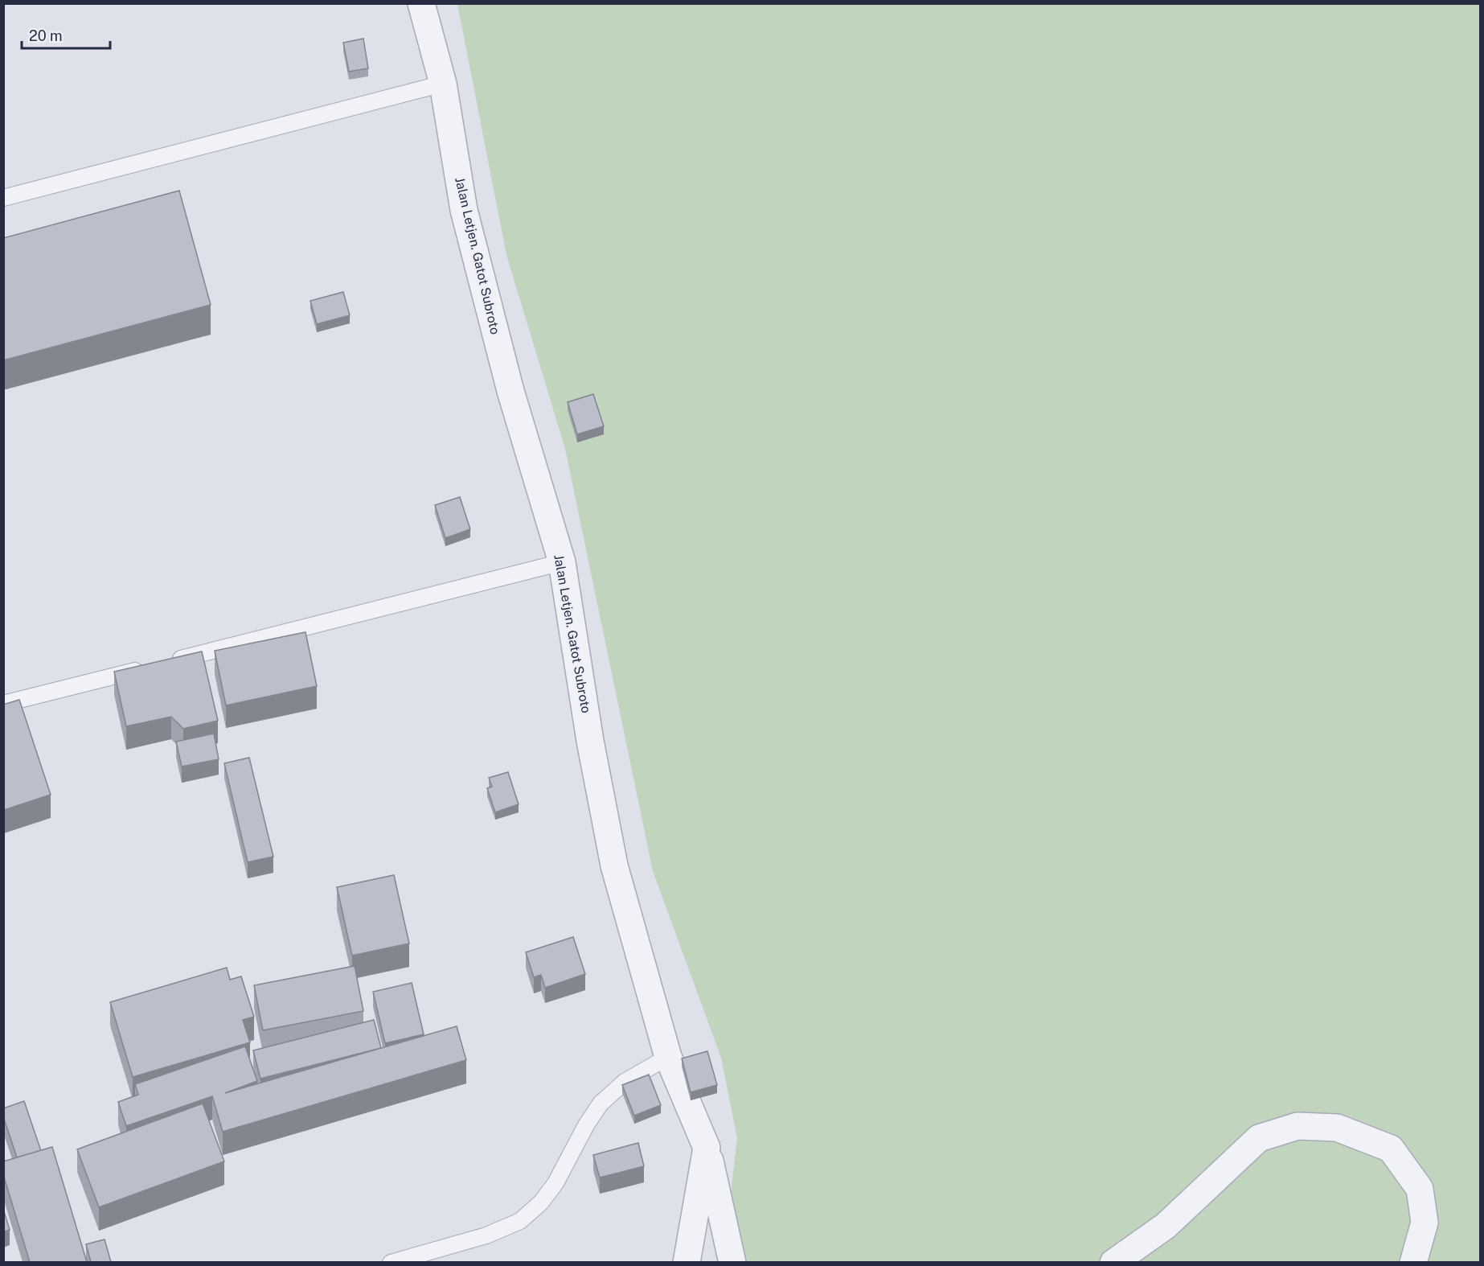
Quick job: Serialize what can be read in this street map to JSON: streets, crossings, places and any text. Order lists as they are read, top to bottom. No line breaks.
{"streets":{"street":["Jalan Letjen. Gatot Subroto"]},"scale_bar":"20 m"}
